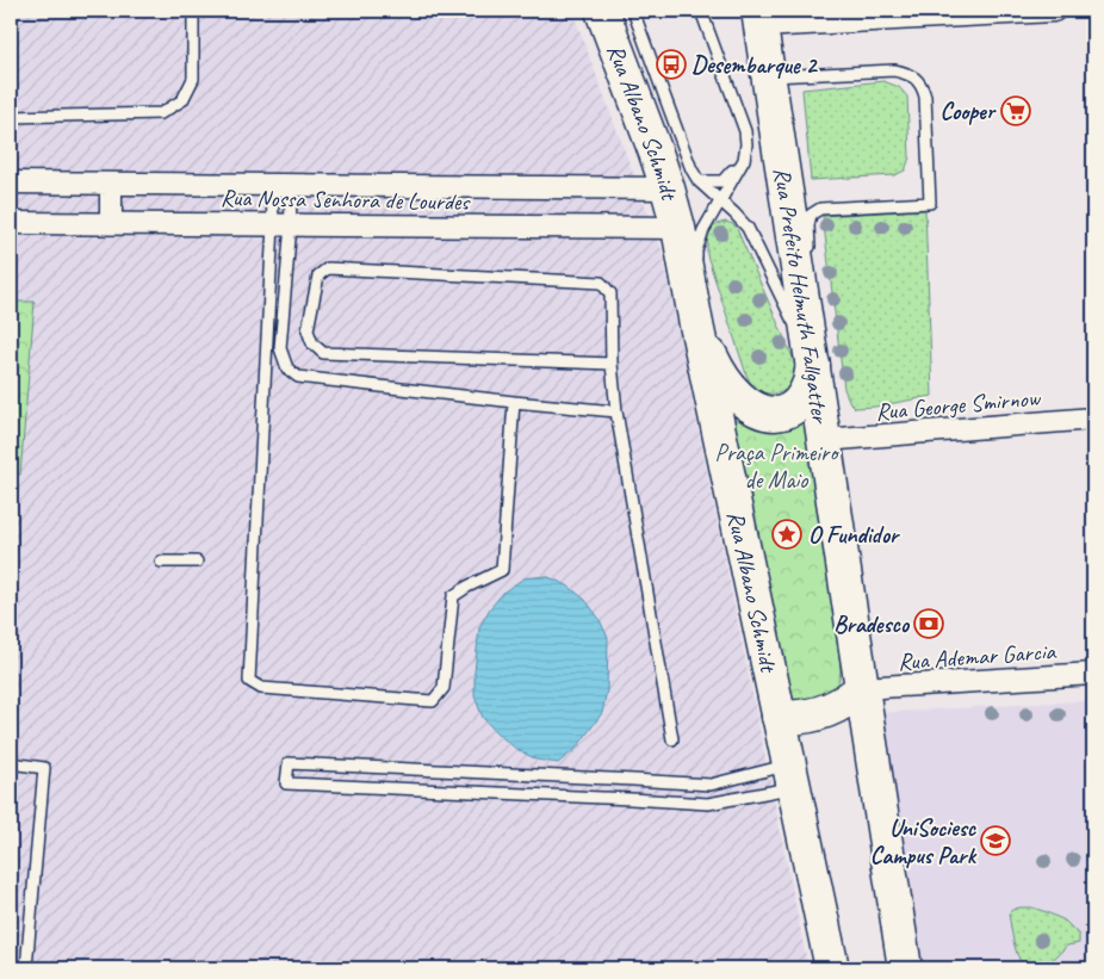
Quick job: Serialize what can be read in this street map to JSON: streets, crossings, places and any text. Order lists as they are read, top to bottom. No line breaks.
{"streets":{"main road":["Rua Albano Schmidt","Rua Prefeito Helmuth Fallgatter"],"street":["Rua Nossa Senhora de Lourdes","Rua George Smirnow","Rua Ademar Garcia"]},"crossings":[["Rua Albano Schmidt","Rua Nossa Senhora de Lourdes"],["Rua Prefeito Helmuth Fallgatter","Rua George Smirnow"],["Rua Prefeito Helmuth Fallgatter","Rua Ademar Garcia"]],"parks":["Praça Primeiro de Maio"],"places":{"bus stop":["Desembarque 2"],"supermarket":["Cooper"],"place":["O Fundidor"],"bank":["Bradesco"],"school or university":["UniSociesc Campus Park"]}}
